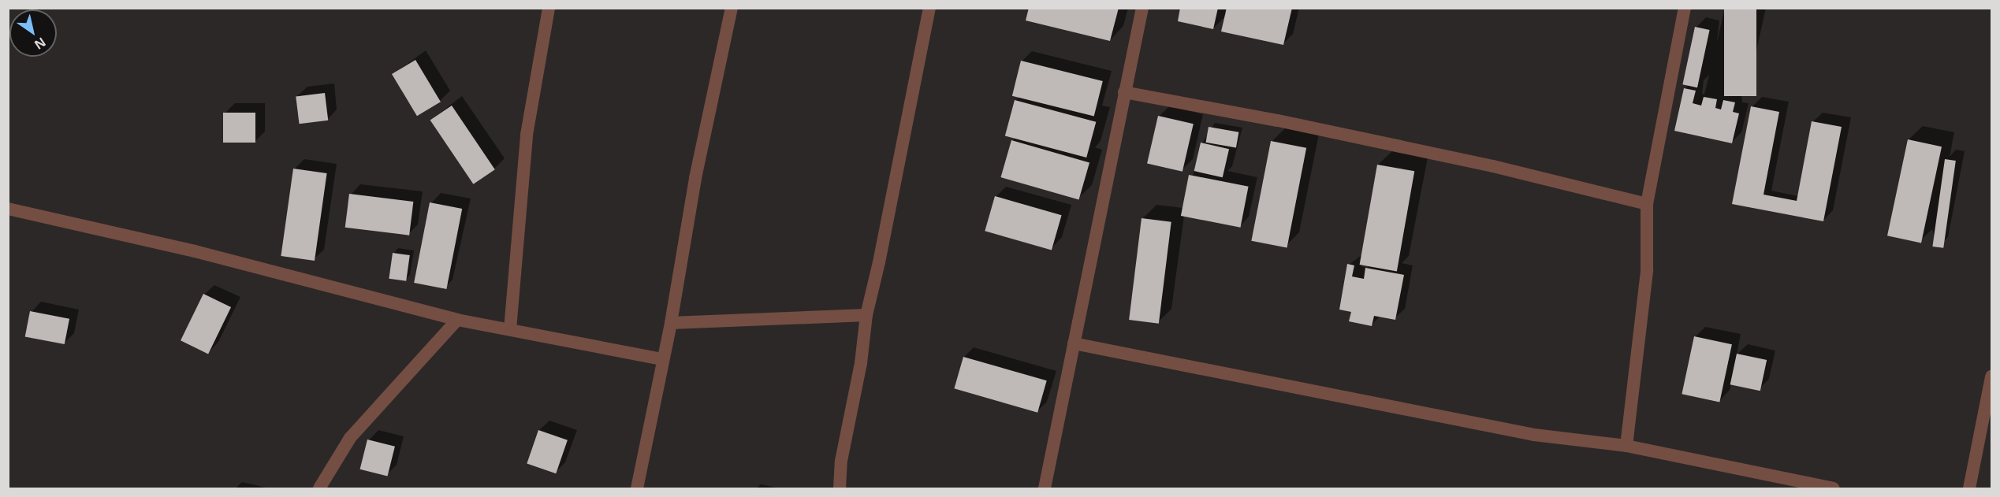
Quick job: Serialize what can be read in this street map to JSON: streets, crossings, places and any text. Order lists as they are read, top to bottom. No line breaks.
{"north":"bottom right"}
